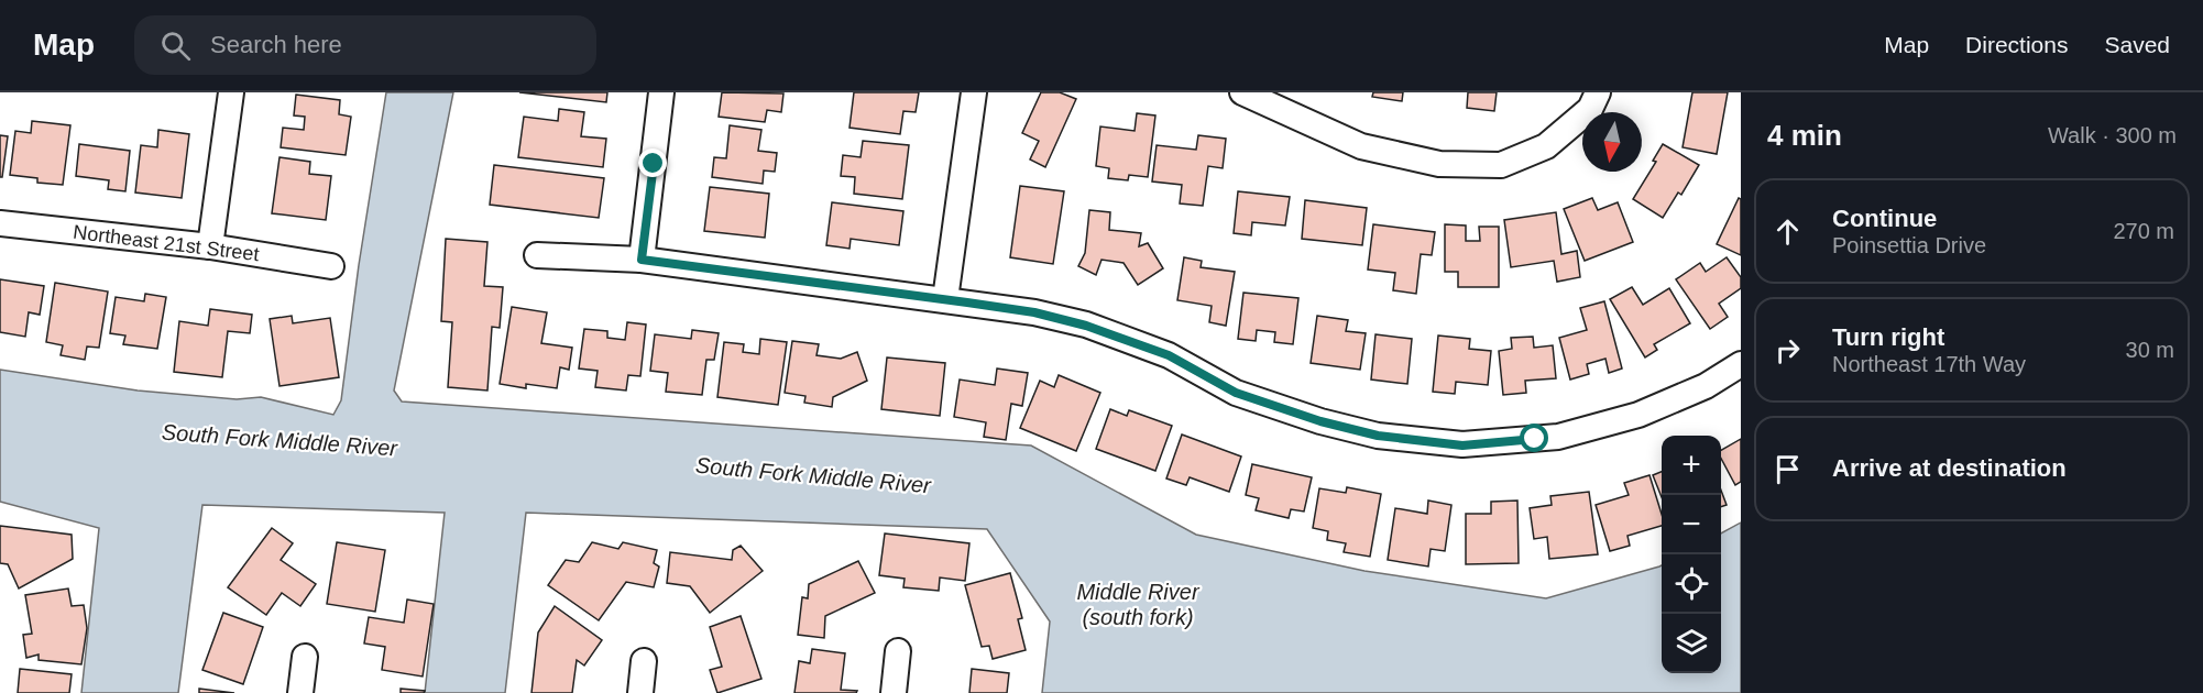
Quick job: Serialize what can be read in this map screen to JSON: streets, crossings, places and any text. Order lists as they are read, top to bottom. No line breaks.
{"streets":{"street":["Northeast 21st Street"]},"water":["South Fork Middle River","Middle River (south fork)"],"north":"bottom","page":{"header":"Map","search":"Search here","nav":["Map","Directions","Saved"],"heading":["4 min","Walk · 300 m"],"list":[["Continue","Poinsettia Drive","270 m"],["Turn right","Northeast 17th Way","30 m"],"Arrive at destination"],"map_buttons":["+","−"]}}
